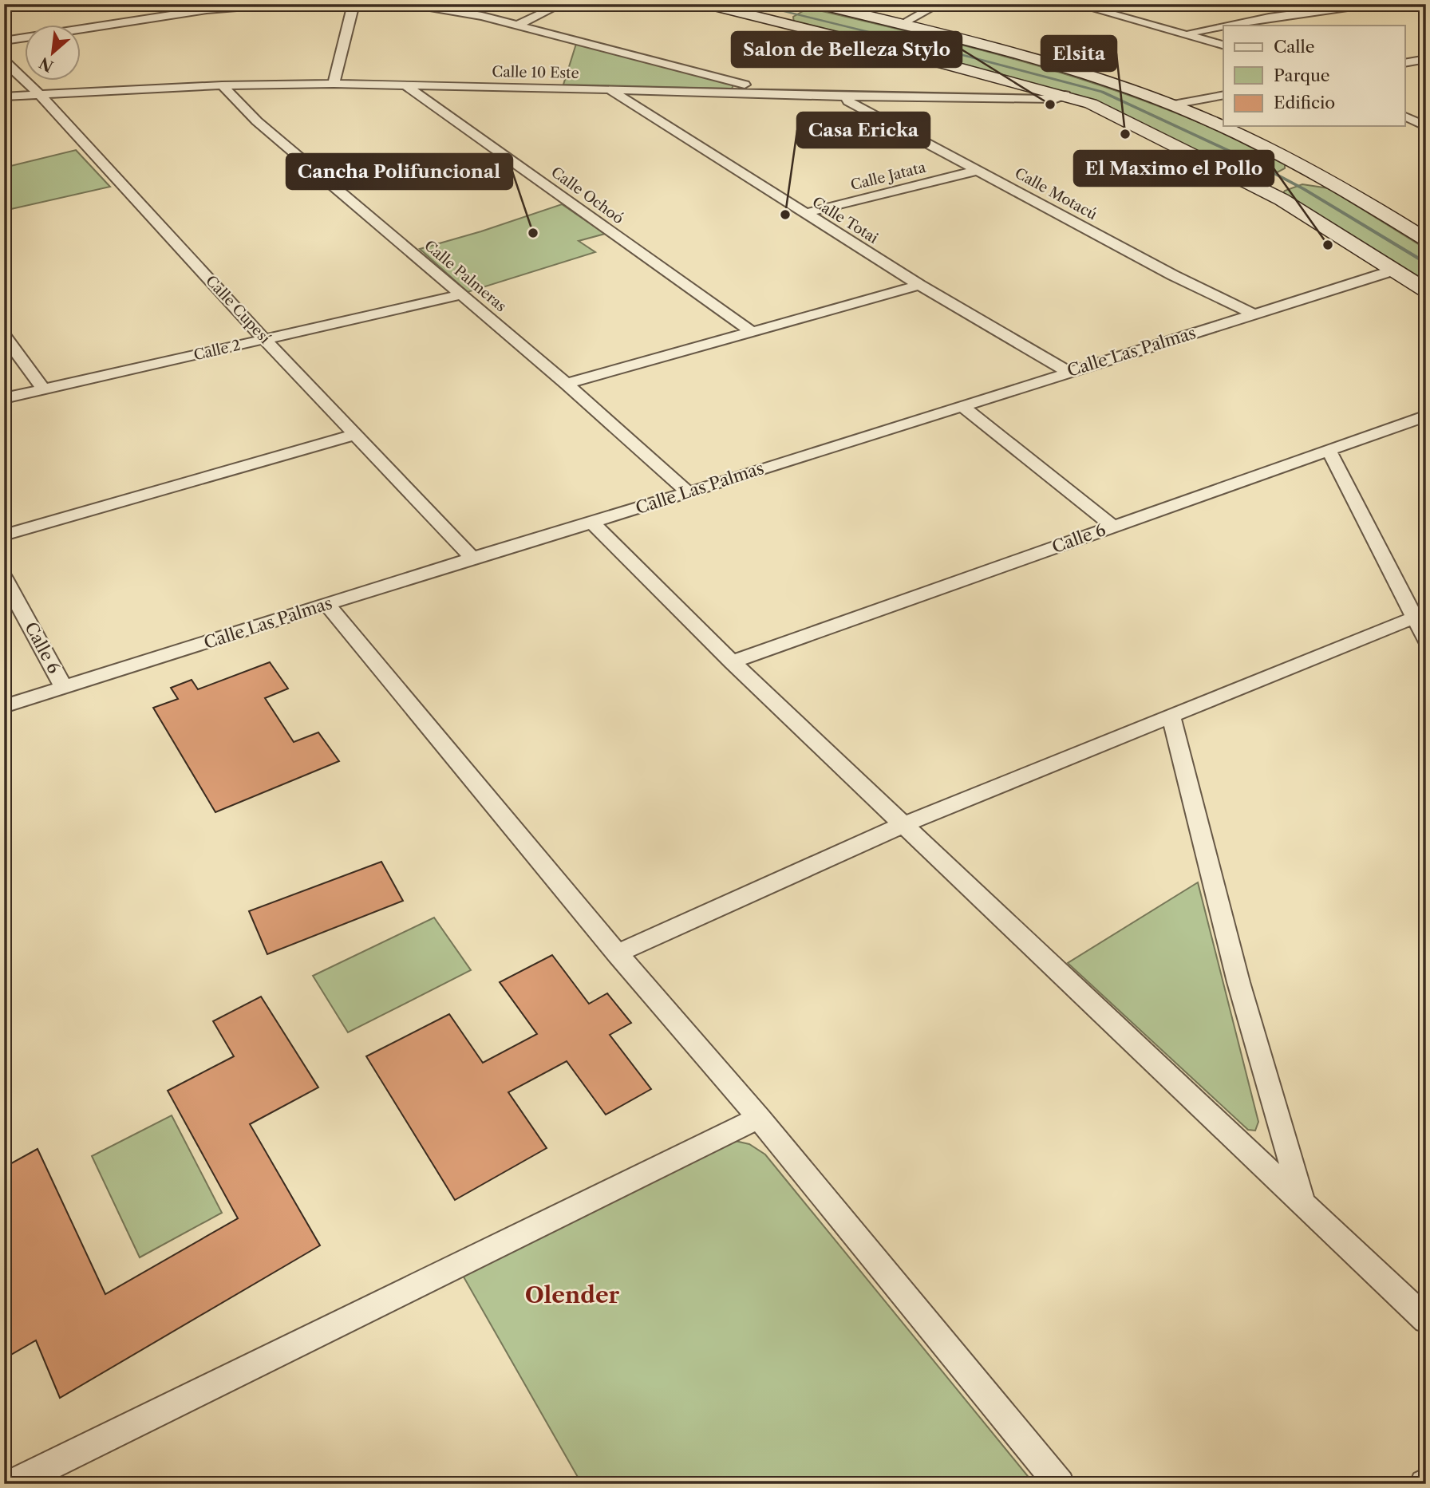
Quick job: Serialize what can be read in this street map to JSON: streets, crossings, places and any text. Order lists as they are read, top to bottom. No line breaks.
{"streets":{"street":["Calle 10 Este","Calle Jatata","Calle Motacú","Calle Ochoó","Calle Totai","Calle Palmeras","Calle Cupesí","Calle 2","Calle Las Palmas","Calle 6"]},"crossings":[["Calle 10 Este","Calle Motacú"],["Calle 10 Este","Calle Ochoó"],["Calle 10 Este","Calle Totai"],["Calle 10 Este","Calle Palmeras"],["Calle 10 Este","Calle Cupesí"],["Calle Jatata","Calle Motacú"],["Calle Jatata","Calle Totai"],["Calle Motacú","Calle Las Palmas"],["Calle Totai","Calle Las Palmas"],["Calle Palmeras","Calle 2"],["Calle Palmeras","Calle Las Palmas"],["Calle Cupesí","Calle 2"],["Calle Cupesí","Calle Las Palmas"],["Calle Las Palmas","Calle 6"]],"districts":["Olender"],"places":["Salon de Belleza Stylo","Elsita","Casa Ericka","Cancha Polifuncional","El Maximo el Pollo"],"legend":["Calle","Parque","Edificio"],"north":"bottom left"}
